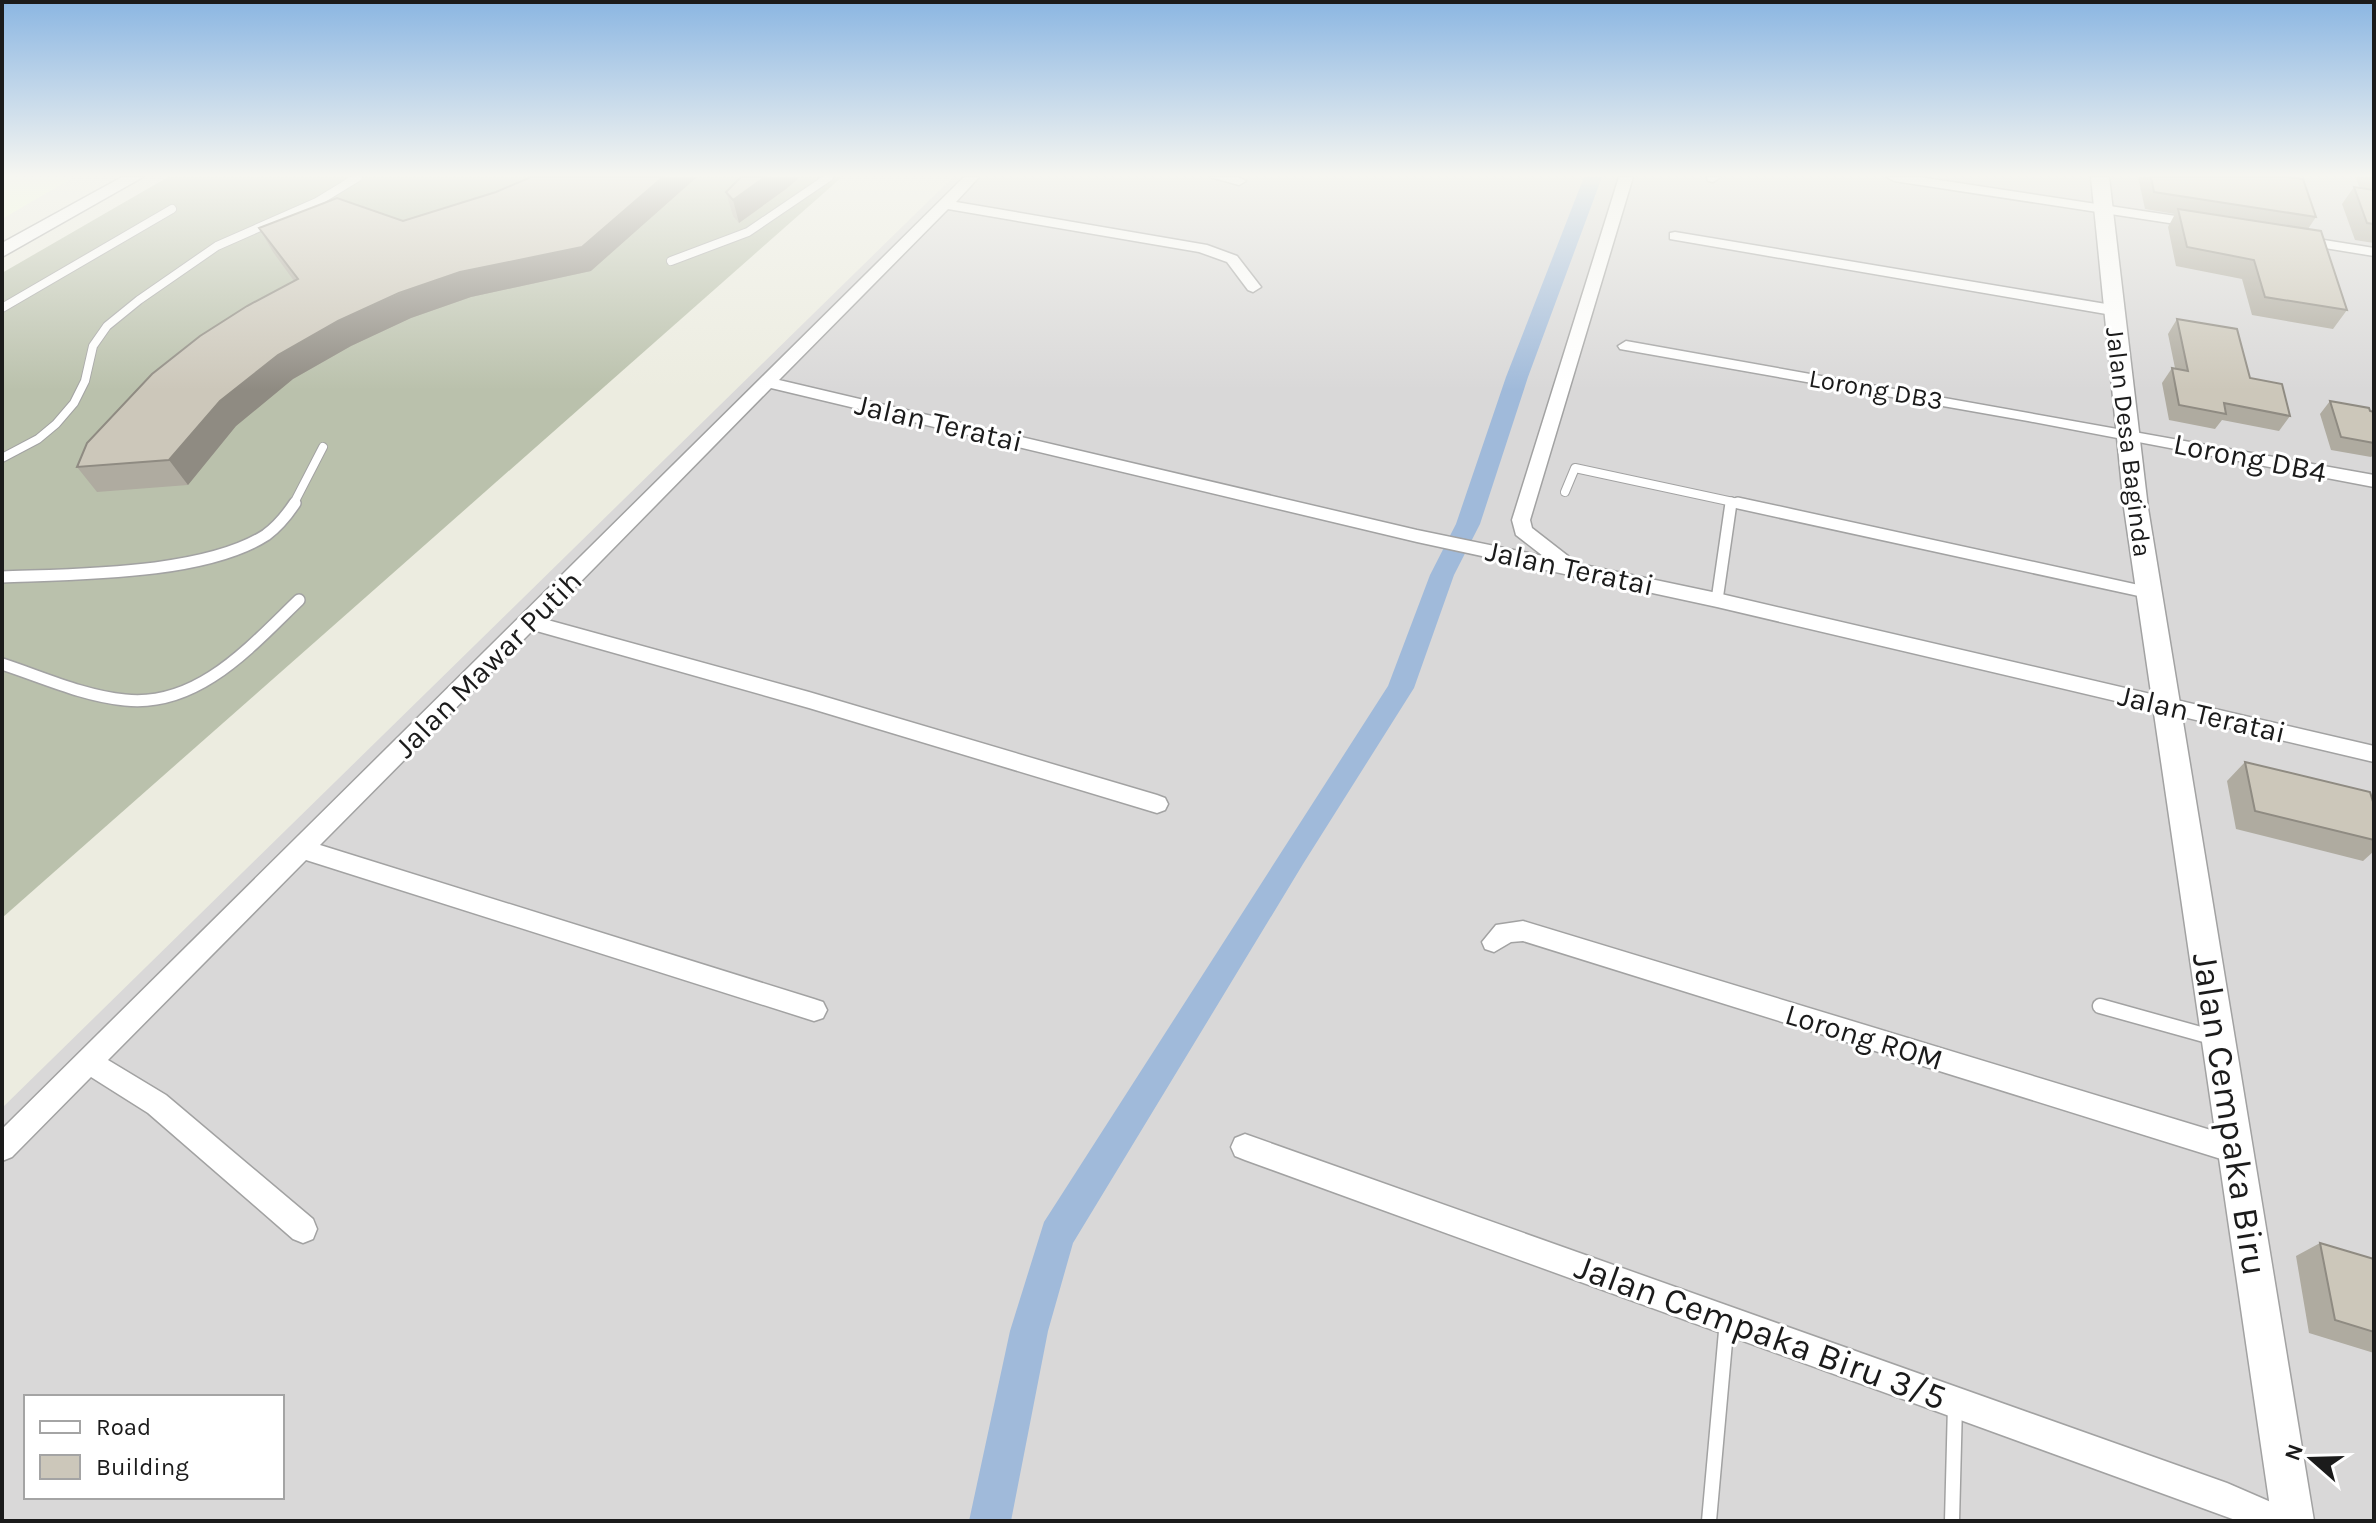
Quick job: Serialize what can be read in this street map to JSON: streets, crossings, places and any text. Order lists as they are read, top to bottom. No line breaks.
{"streets":{"street":["Lorong DB3","Jalan Teratai","Jalan Desa Baginda","Lorong DB4","Jalan Mawar Putih","Lorong ROM","Jalan Cempaka Biru","Jalan Cempaka Biru 3/5"]},"crossings":[["Lorong DB3","Jalan Desa Baginda"],["Lorong DB3","Lorong DB4"],["Jalan Teratai","Jalan Desa Baginda"],["Jalan Teratai","Jalan Mawar Putih"],["Jalan Teratai","Jalan Cempaka Biru"],["Jalan Desa Baginda","Lorong DB4"],["Jalan Desa Baginda","Jalan Cempaka Biru"],["Lorong ROM","Jalan Cempaka Biru"]],"legend":["Road","Building"],"north":"left"}
